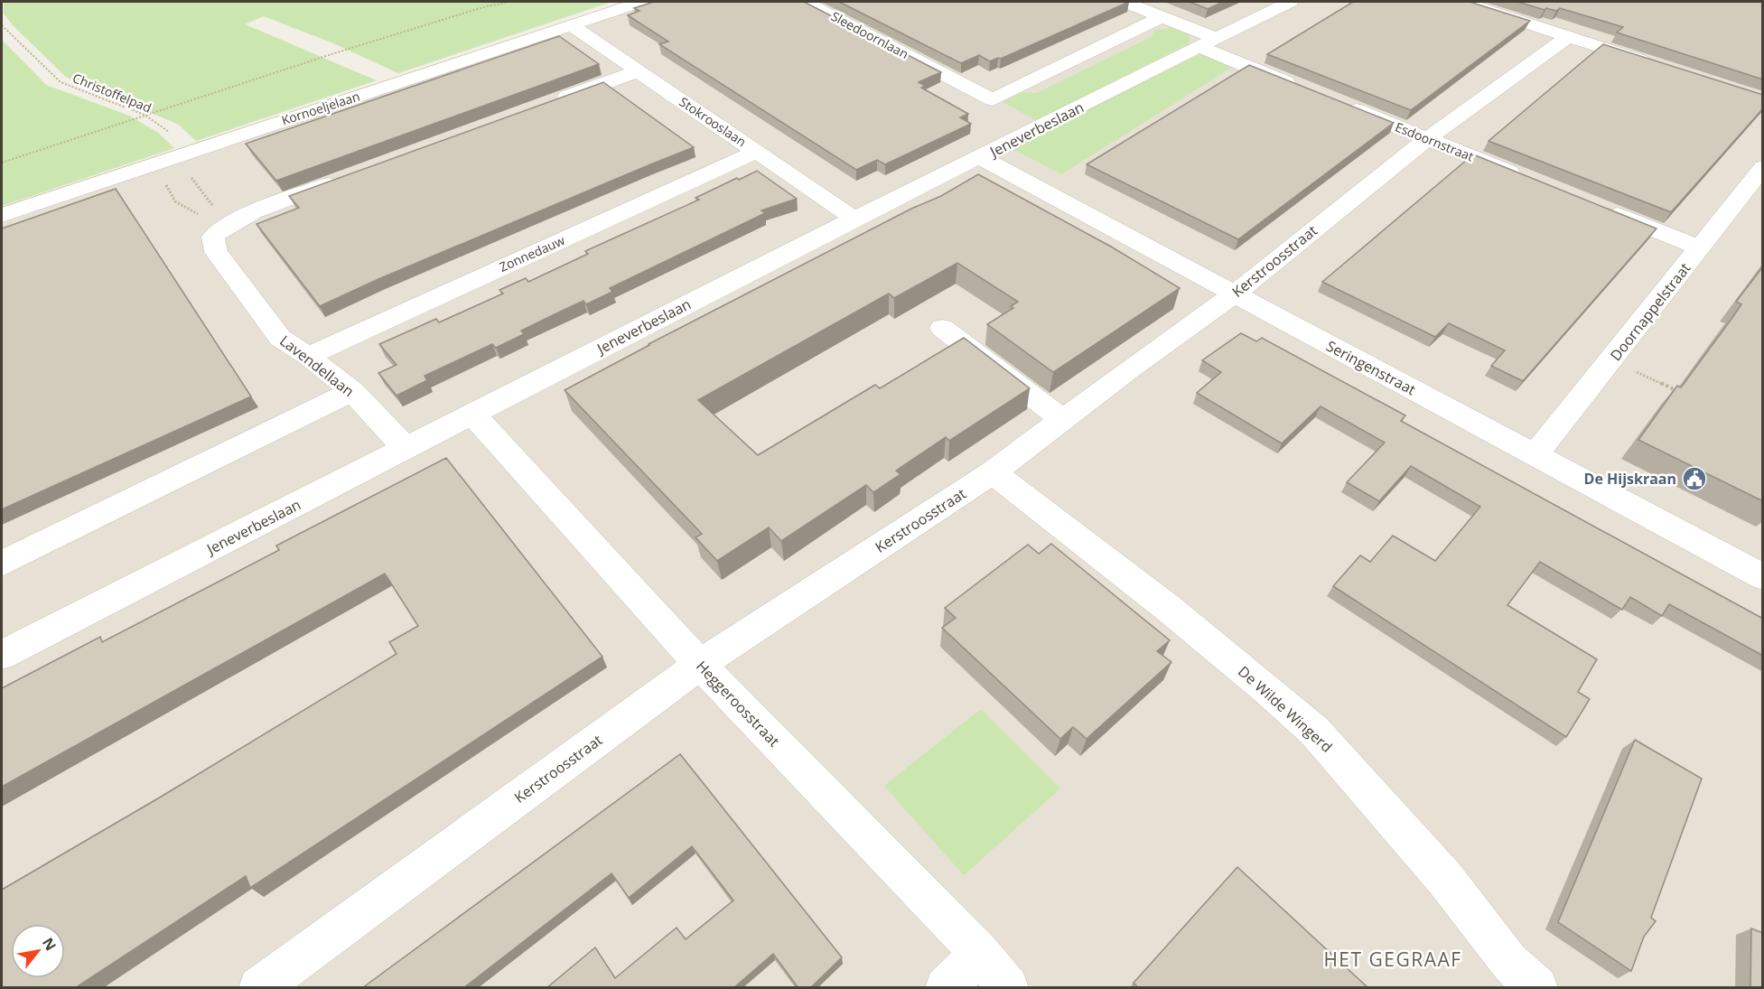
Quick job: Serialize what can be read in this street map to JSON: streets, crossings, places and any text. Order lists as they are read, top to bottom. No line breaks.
{"streets":{"street":["Sleedoornlaan","Kornoeljelaan","Stokrooslaan","Jeneverbeslaan","Esdoornstraat","Zonnedauw","Kerstroosstraat","Doornappelstraat","Lavendellaan","Seringenstraat","Heggeroosstraat","De Wilde Wingerd"],"path":["Christoffelpad"]},"crossings":[["Christoffelpad","Kornoeljelaan"],["Kornoeljelaan","Stokrooslaan"],["Stokrooslaan","Jeneverbeslaan"],["Stokrooslaan","Zonnedauw"],["Jeneverbeslaan","Lavendellaan"],["Jeneverbeslaan","Seringenstraat"],["Jeneverbeslaan","Heggeroosstraat"],["Esdoornstraat","Kerstroosstraat"],["Zonnedauw","Lavendellaan"],["Kerstroosstraat","Seringenstraat"],["Kerstroosstraat","Heggeroosstraat"],["Kerstroosstraat","De Wilde Wingerd"],["Doornappelstraat","Seringenstraat"]],"districts":["HET GEGRAAF"],"places":{"public building":["De Hijskraan"]},"north":"top right"}
